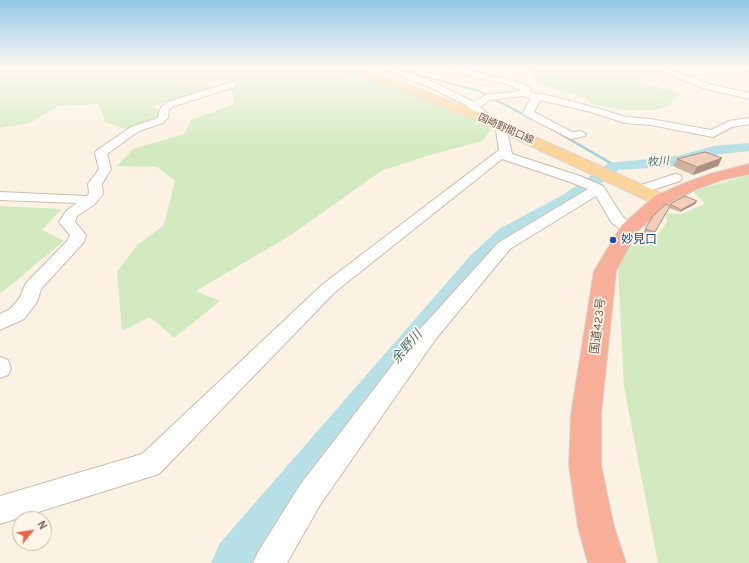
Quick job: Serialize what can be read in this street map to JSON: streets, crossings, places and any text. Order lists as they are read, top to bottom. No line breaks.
{"streets":{"highway":["国道423号"],"main road":["国崎野間口線"]},"crossings":[["国崎野間口線","国道423号"]],"water":["牧川","余野川"],"places":["妙見口"],"north":"top right"}
